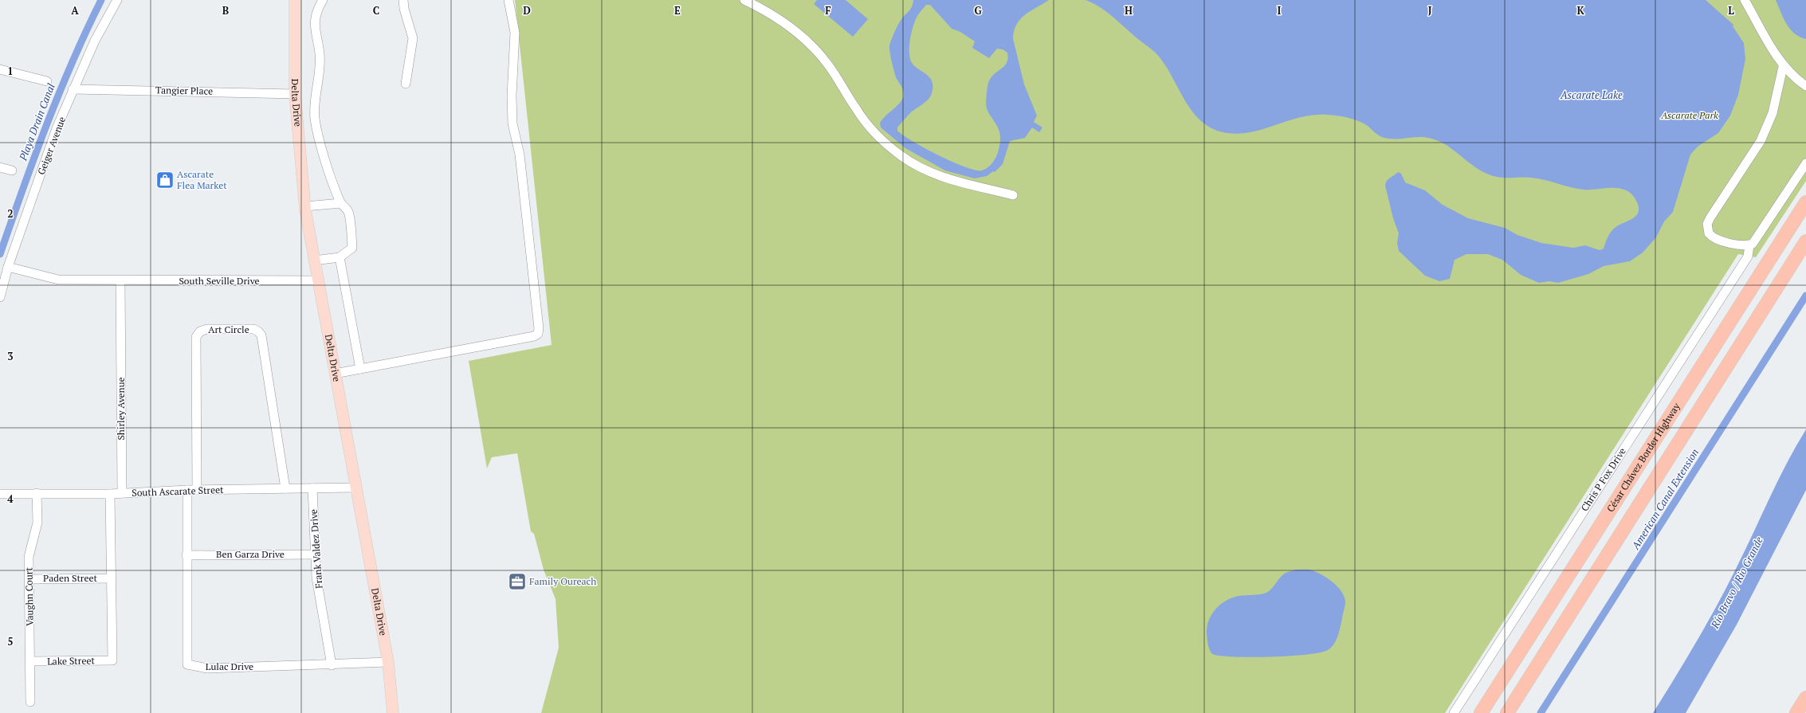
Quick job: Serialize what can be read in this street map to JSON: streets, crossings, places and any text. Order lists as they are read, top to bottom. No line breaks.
{"streets":{"highway":["César Chávez Border Highway"],"main road":["Delta Drive"],"street":["Tangier Place","Geiger Avenue","South Seville Drive","Art Circle","Shirley Avenue","Chris P Fox Drive","South Ascarate Street","Frank Valdez Drive","Ben Garza Drive","Paden Street","Vaughn Court","Lake Street","Lulac Drive"]},"crossings":[["Tangier Place","Delta Drive"],["Tangier Place","Geiger Avenue"],["Delta Drive","South Seville Drive"],["Delta Drive","South Ascarate Street"],["Delta Drive","Lulac Drive"],["Geiger Avenue","South Seville Drive"],["South Seville Drive","Shirley Avenue"],["Art Circle","South Ascarate Street"],["Shirley Avenue","South Ascarate Street"],["South Ascarate Street","Frank Valdez Drive"],["South Ascarate Street","Vaughn Court"],["South Ascarate Street","Lulac Drive"],["Frank Valdez Drive","Ben Garza Drive"],["Frank Valdez Drive","Lulac Drive"],["Ben Garza Drive","Lulac Drive"],["Paden Street","Vaughn Court"],["Paden Street","Lake Street"],["Vaughn Court","Lake Street"]],"water":["Ascarate Lake","Playa Drain Canal","American Canal Extension","Río Bravo / Rio Grande"],"parks":["Ascarate Park"],"places":{"shop":["Ascarate Flea Market"],"office":["Family Oureach"]},"grid":{"columns":["A","B","C","D","E","F","G","H","I","J","K","L"],"rows":["1","2","3","4","5"]}}
